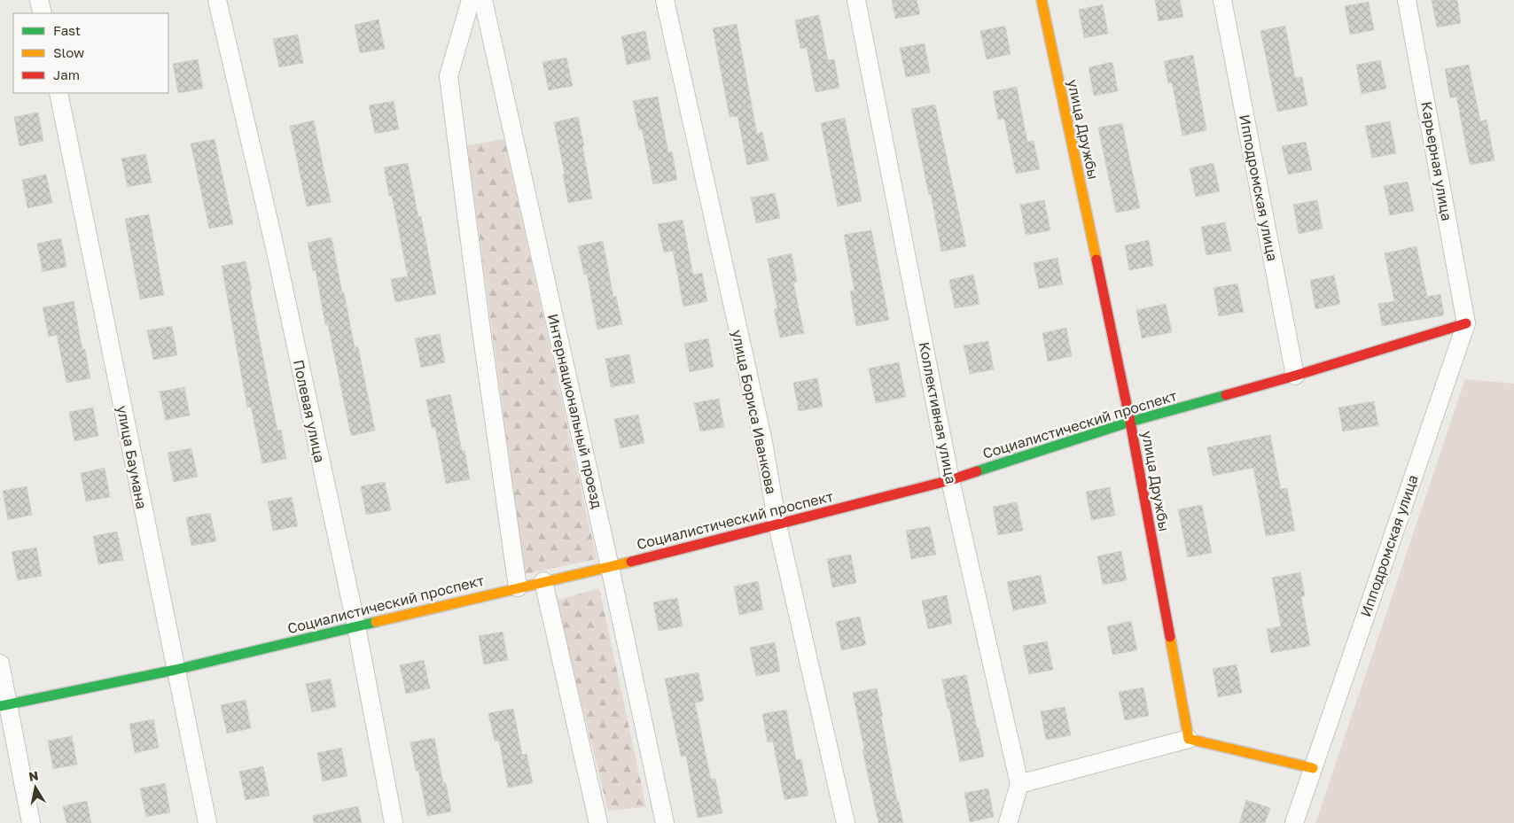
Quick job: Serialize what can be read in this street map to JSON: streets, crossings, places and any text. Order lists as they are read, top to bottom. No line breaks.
{"streets":{"street":["улица Дружбы","Карьерная улица","Ипподромская улица","Полевая улица","Интернациональный проезд","улица Бориса Иванкова","Коллективная улица","Социалистический проспект","улица Баумана"]},"crossings":[["улица Дружбы","Социалистический проспект"],["Карьерная улица","Ипподромская улица"],["Карьерная улица","Социалистический проспект"],["Ипподромская улица","Социалистический проспект"],["Полевая улица","Социалистический проспект"],["Интернациональный проезд","Социалистический проспект"],["улица Бориса Иванкова","Социалистический проспект"],["Коллективная улица","Социалистический проспект"],["Социалистический проспект","улица Баумана"]],"legend":["Fast","Slow","Jam"],"north":"top"}
